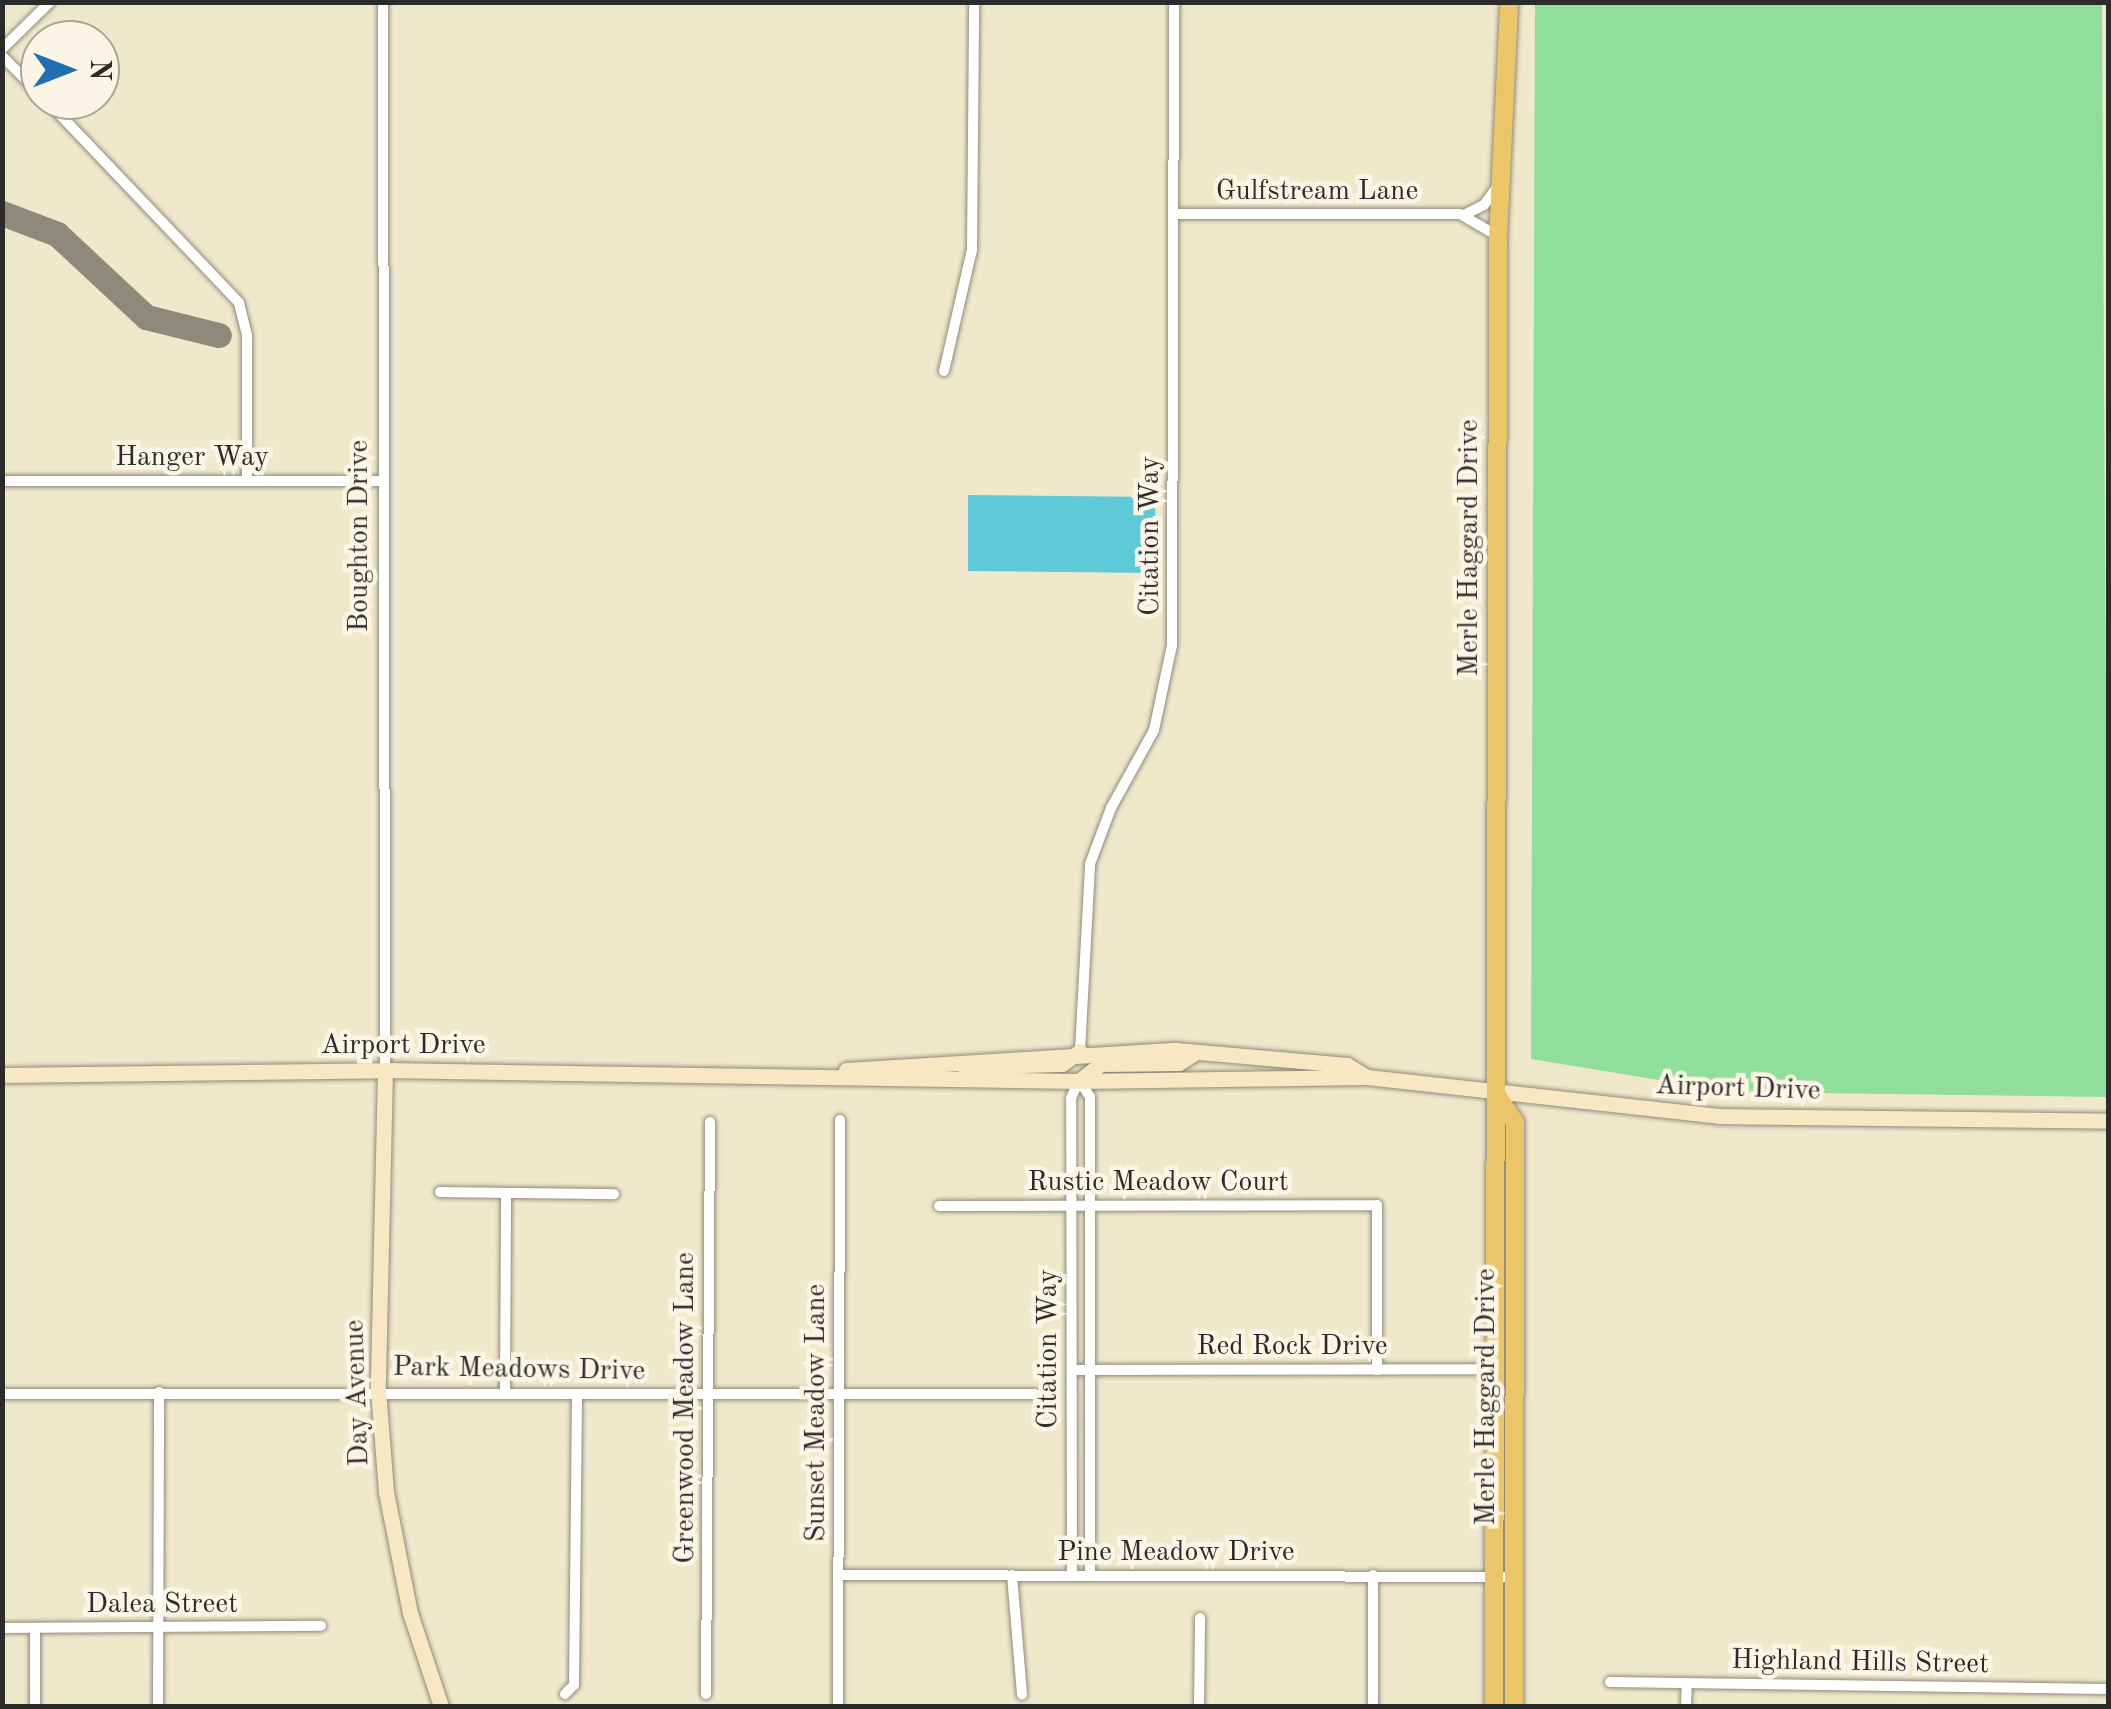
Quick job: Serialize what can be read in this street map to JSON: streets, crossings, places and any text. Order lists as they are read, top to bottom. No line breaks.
{"streets":{"main road":["Merle Haggard Drive","Airport Drive","Day Avenue"],"street":["Gulfstream Lane","Hanger Way","Boughton Drive","Citation Way","Rustic Meadow Court","Red Rock Drive","Park Meadows Drive","Greenwood Meadow Lane","Sunset Meadow Lane","Pine Meadow Drive","Dalea Street","Highland Hills Street"]},"crossings":[["Gulfstream Lane","Citation Way"],["Hanger Way","Boughton Drive"],["Boughton Drive","Airport Drive"],["Boughton Drive","Day Avenue"],["Citation Way","Airport Drive"],["Citation Way","Rustic Meadow Court"],["Citation Way","Red Rock Drive"],["Citation Way","Pine Meadow Drive"],["Merle Haggard Drive","Airport Drive"],["Merle Haggard Drive","Red Rock Drive"],["Merle Haggard Drive","Pine Meadow Drive"],["Airport Drive","Day Avenue"],["Rustic Meadow Court","Red Rock Drive"],["Park Meadows Drive","Day Avenue"],["Park Meadows Drive","Greenwood Meadow Lane"],["Park Meadows Drive","Sunset Meadow Lane"],["Sunset Meadow Lane","Pine Meadow Drive"]],"north":"right"}
